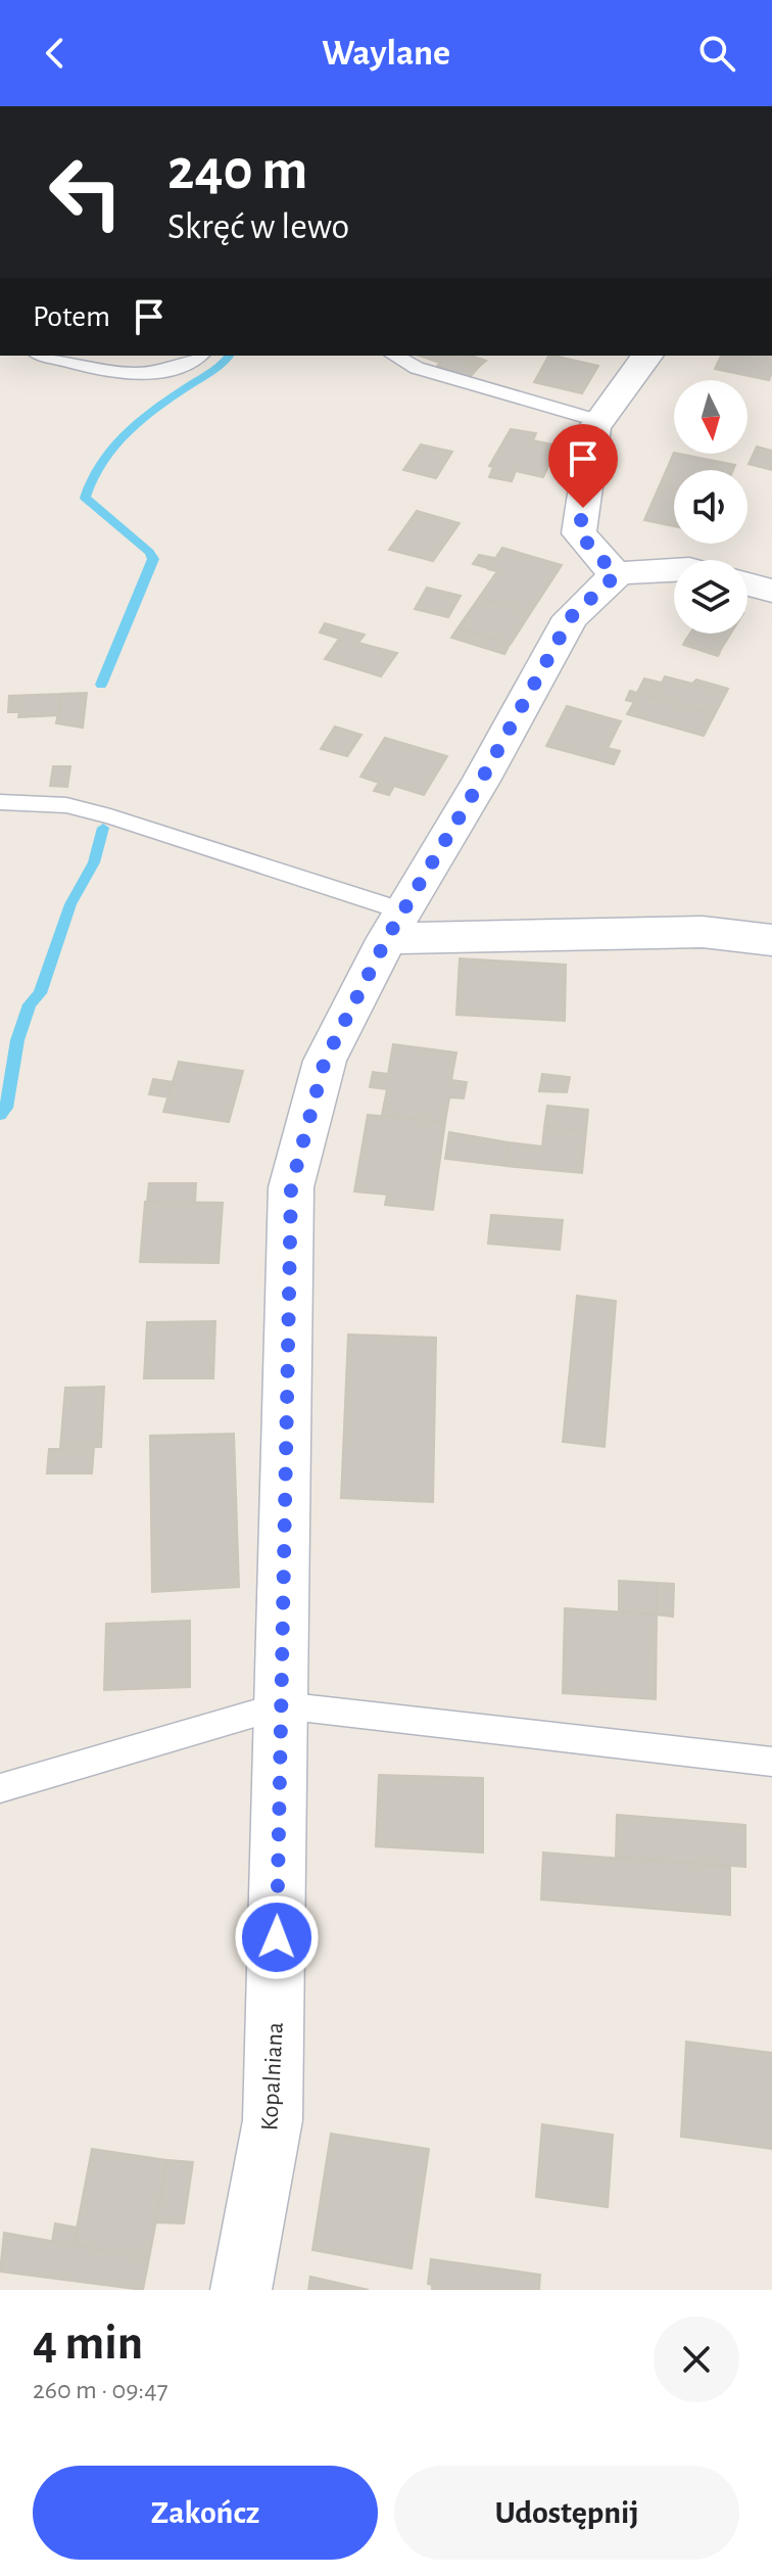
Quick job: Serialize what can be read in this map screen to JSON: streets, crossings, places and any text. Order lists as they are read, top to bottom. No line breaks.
{"streets":{"street":["Kopalniana"]},"north":"bottom","page":{"header":"Waylane","turn":["240 m","Skręć w lewo"],"then":"Potem","heading":["4 min","260 m · 09:47"],"buttons":["Zakończ","Udostępnij"]}}
